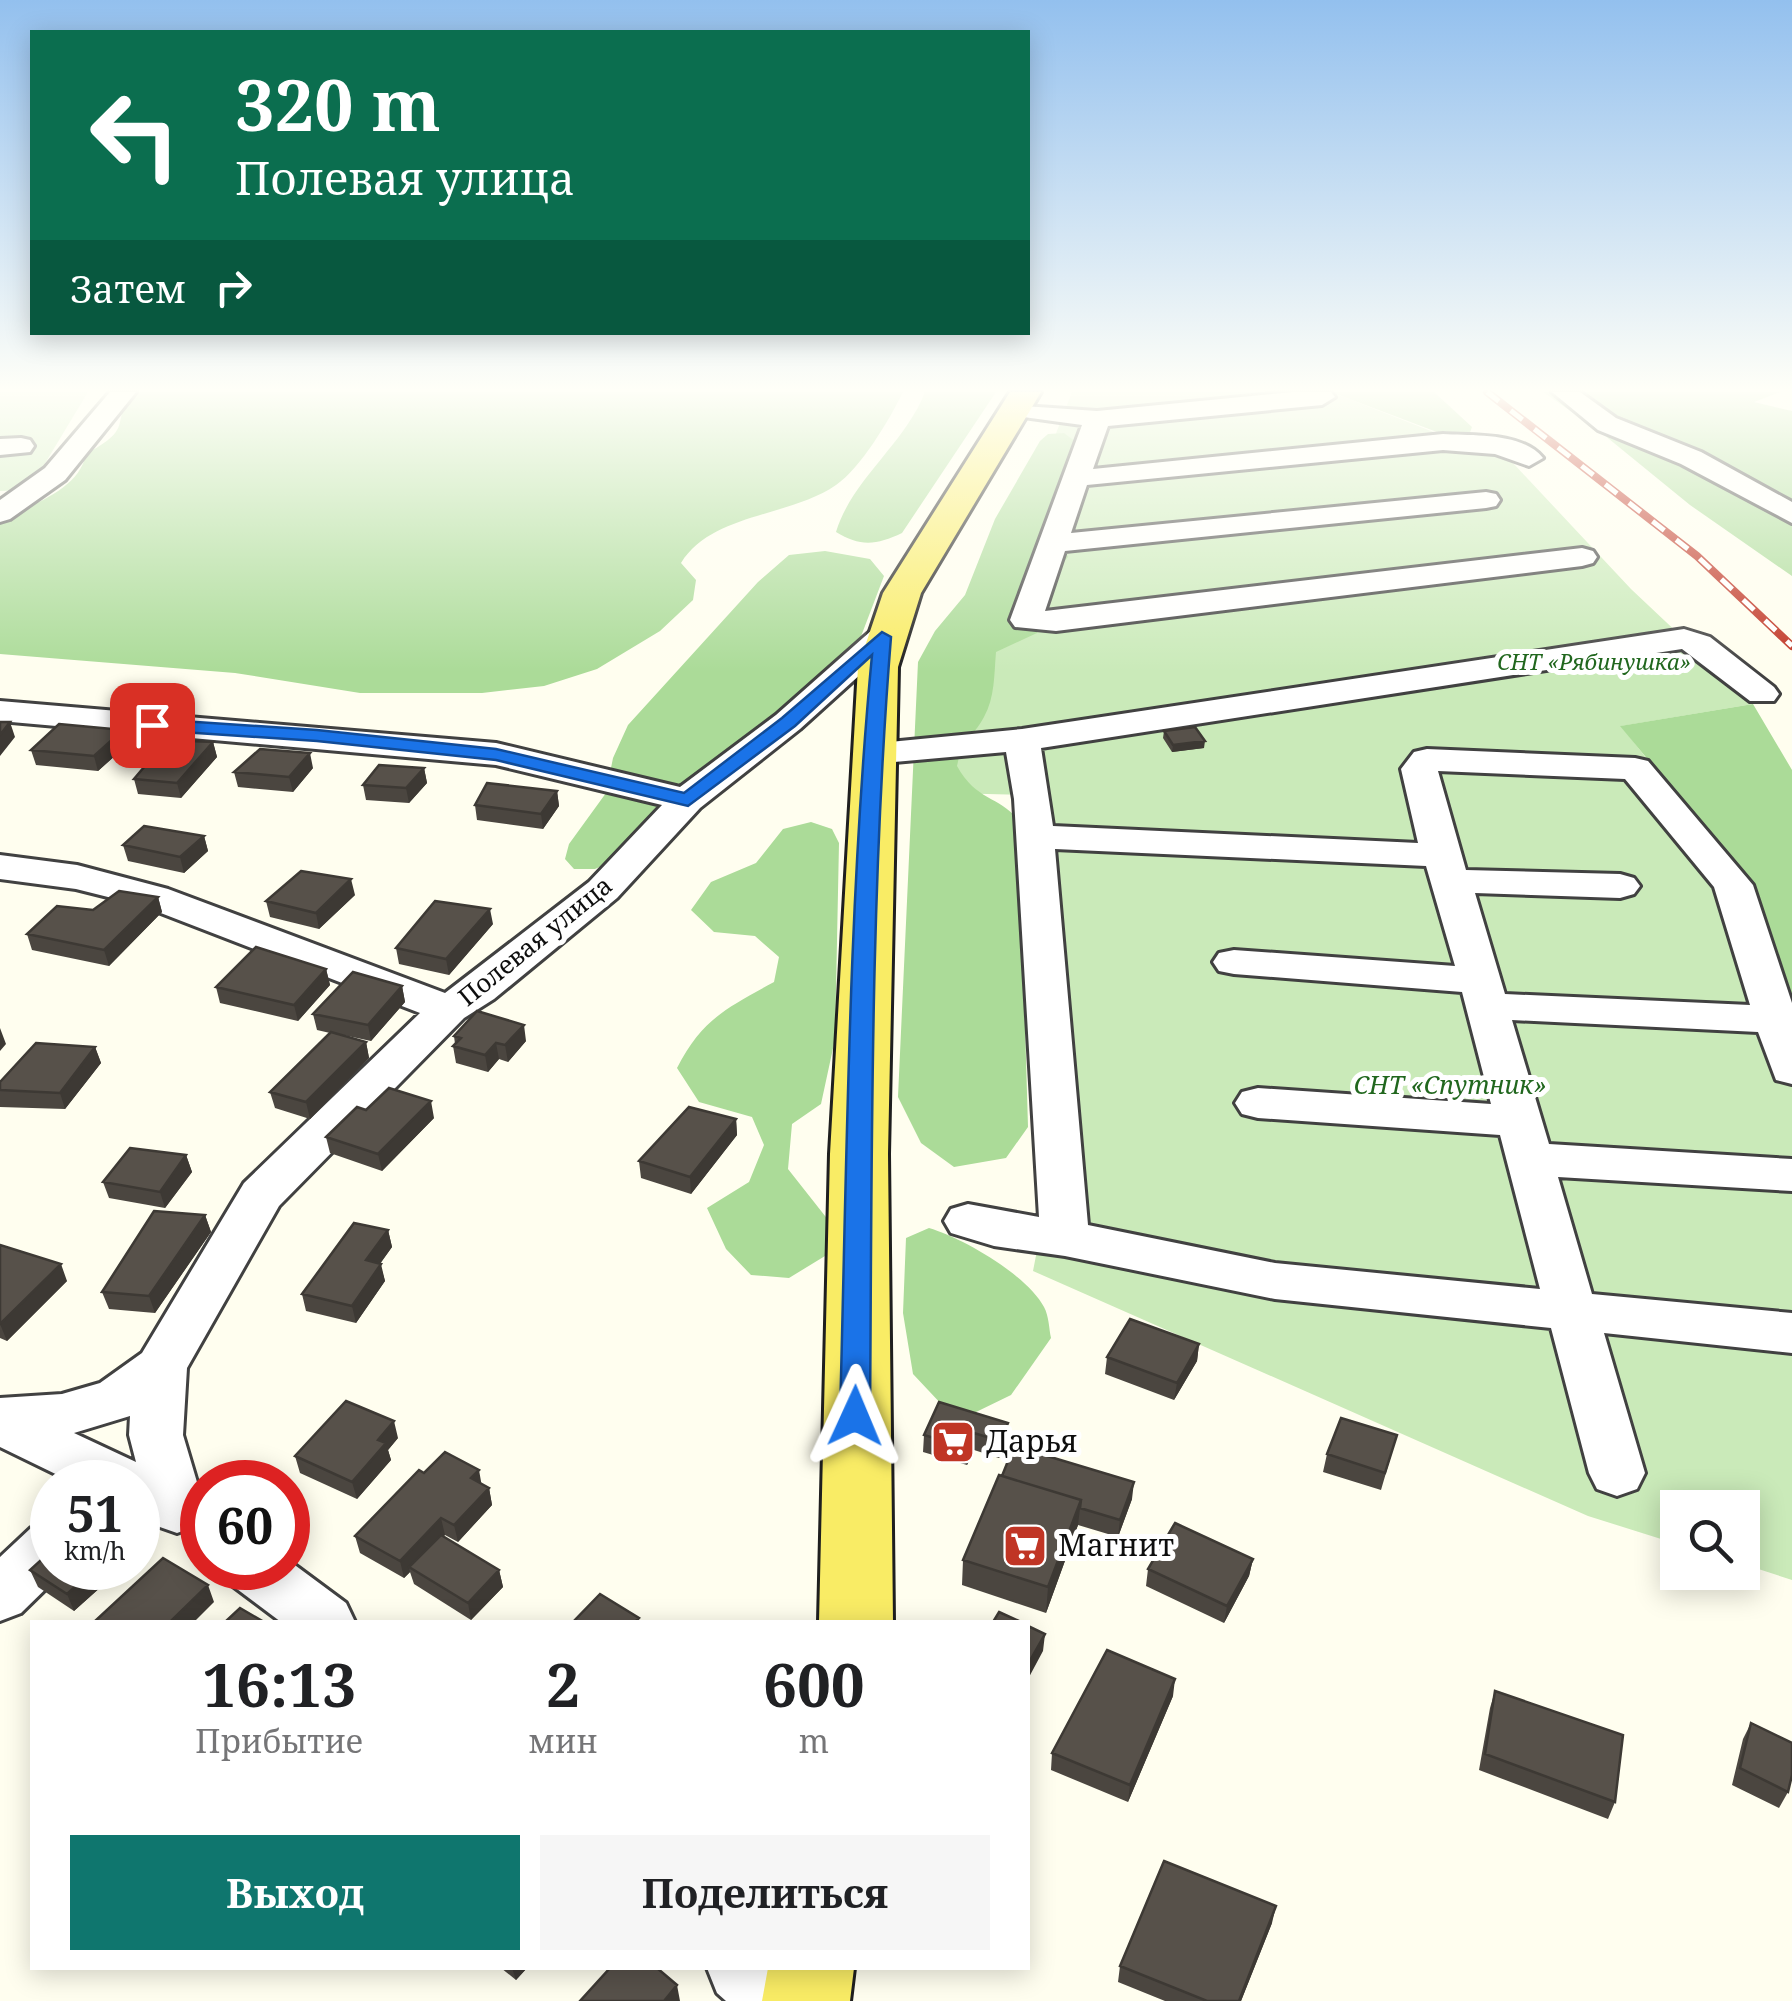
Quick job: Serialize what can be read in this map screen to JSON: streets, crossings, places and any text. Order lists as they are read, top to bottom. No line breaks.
{"streets":{"street":["Полевая улица"]},"parks":["СНТ «Рябинушка»","СНТ «Спутник»"],"places":{"supermarket":["Дарья","Магнит"]},"page":{"turn":["320 m","Полевая улица"],"then":"Затем","speed":"51 km/h","limit":"60","eta":["16:13","Прибытие","2","мин","600","m"],"buttons":["Выход","Поделиться"]}}
